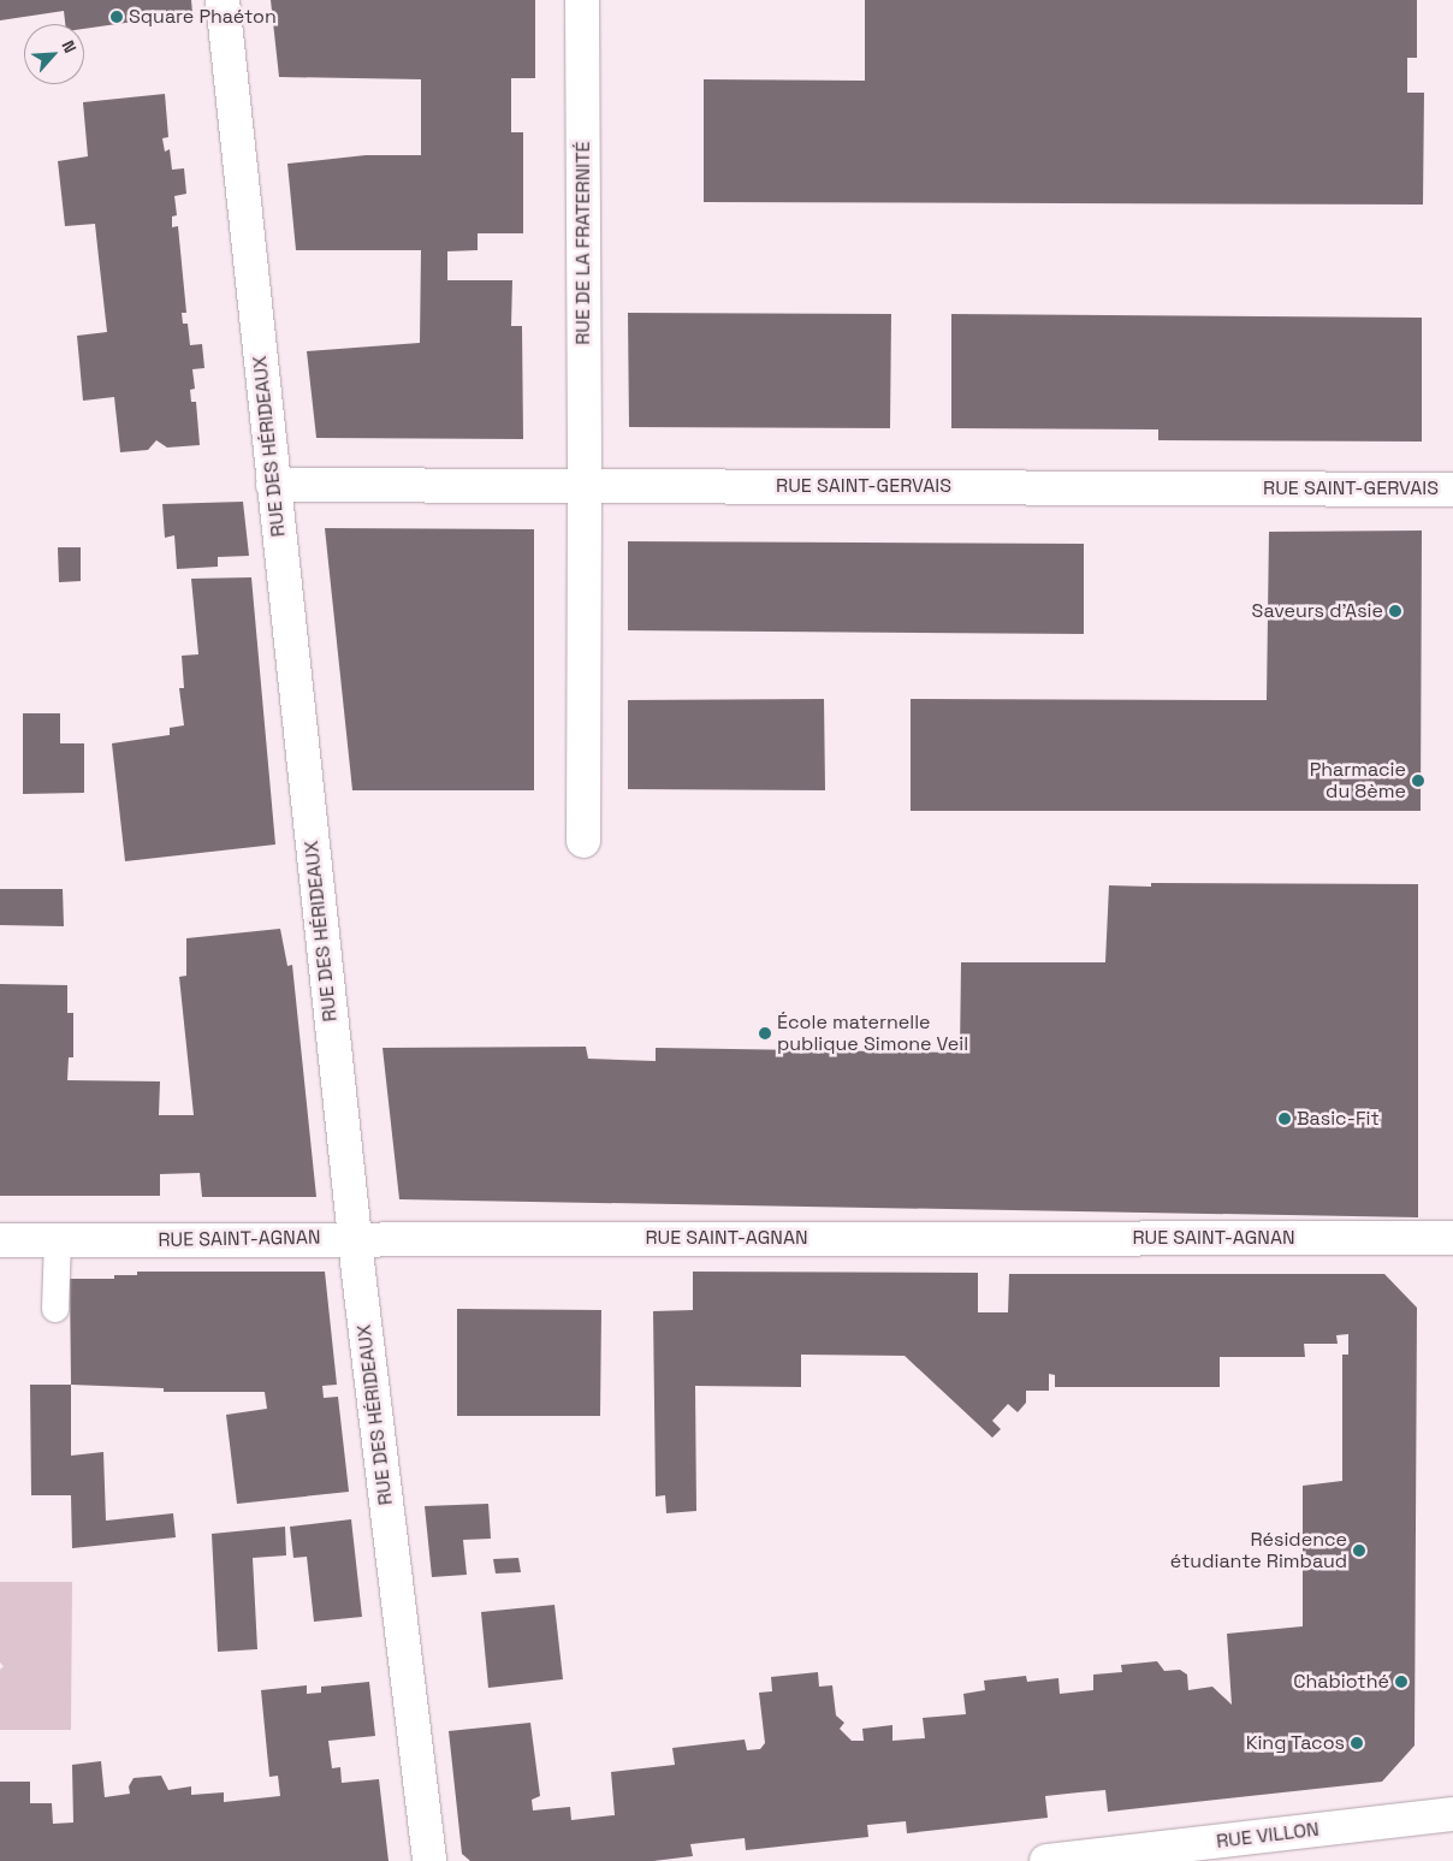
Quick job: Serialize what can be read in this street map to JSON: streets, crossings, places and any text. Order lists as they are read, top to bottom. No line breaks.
{"streets":{"street":["RUE DE LA FRATERNITÉ","RUE DES HÉRIDEAUX","RUE SAINT-GERVAIS","RUE SAINT-AGNAN","RUE VILLON"]},"crossings":[["RUE DE LA FRATERNITÉ","RUE SAINT-GERVAIS"],["RUE DES HÉRIDEAUX","RUE SAINT-GERVAIS"],["RUE DES HÉRIDEAUX","RUE SAINT-AGNAN"]],"places":["Square Phaéton","Saveurs d'Asie","Pharmacie du 8ème","École maternelle publique Simone Veil","Basic-Fit","Résidence étudiante Rimbaud","Chabiothé","King Tacos"],"north":"top right"}
